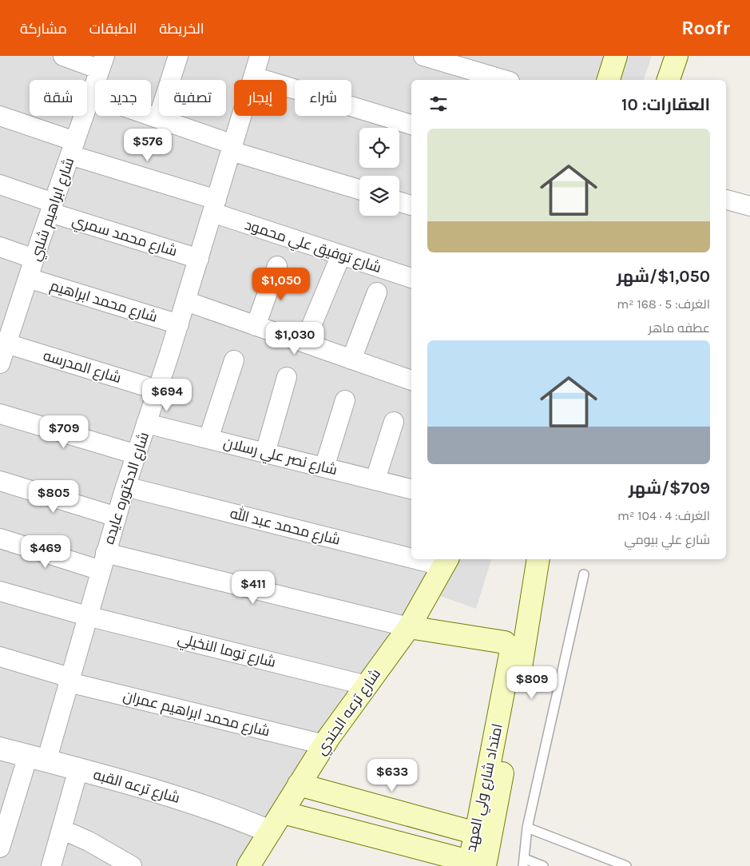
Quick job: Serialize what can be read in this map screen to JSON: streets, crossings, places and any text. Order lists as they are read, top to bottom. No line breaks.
{"streets":{"main road":["شارع ترعه الجندي","امتداد شارع ولي العهد"],"street":["شارع ابراهيم شلبي","شارع محمد سمري","شارع توفيق علي محمود","شارع محمد ابراهيم","شارع المدرسه","شارع نصر علي رسلان","شارع الدكتوره عايده","شارع محمد عبد الله","شارع توما النخيلي","شارع محمد ابراهيم عمران","شارع ترعه القبه"]},"crossings":[["شارع ابراهيم شلبي","شارع محمد سمري"],["شارع ابراهيم شلبي","شارع توفيق علي محمود"],["شارع ابراهيم شلبي","شارع محمد ابراهيم"],["شارع ابراهيم شلبي","شارع المدرسه"],["شارع محمد سمري","شارع الدكتوره عايده"],["شارع توفيق علي محمود","شارع الدكتوره عايده"],["شارع محمد ابراهيم","شارع الدكتوره عايده"],["شارع المدرسه","شارع الدكتوره عايده"],["شارع نصر علي رسلان","شارع الدكتوره عايده"],["شارع الدكتوره عايده","شارع محمد عبد الله"],["شارع الدكتوره عايده","شارع توما النخيلي"],["شارع الدكتوره عايده","شارع محمد ابراهيم عمران"],["شارع الدكتوره عايده","شارع ترعه القبه"],["شارع محمد عبد الله","شارع ترعه الجندي"],["شارع توما النخيلي","شارع ترعه الجندي"],["شارع ترعه الجندي","شارع محمد ابراهيم عمران"],["شارع ترعه الجندي","شارع ترعه القبه"]],"page":{"header":"Roofr","nav":["الخريطة","الطبقات","مشاركة"],"chip":["شراء","إيجار","تصفية","جديد","شقة"],"heading":"العقارات: 10","list":[{"name":"$1,050/شهر","note":"الغرف: 5 · 168 m² · عطفه ماهر"},{"name":"$709/شهر","note":"الغرف: 4 · 104 m² · شارع علي بيومي"}],"price":["$576","$1,050","$1,030","$694","$709","$805","$469","$411","$809","$633"]}}
